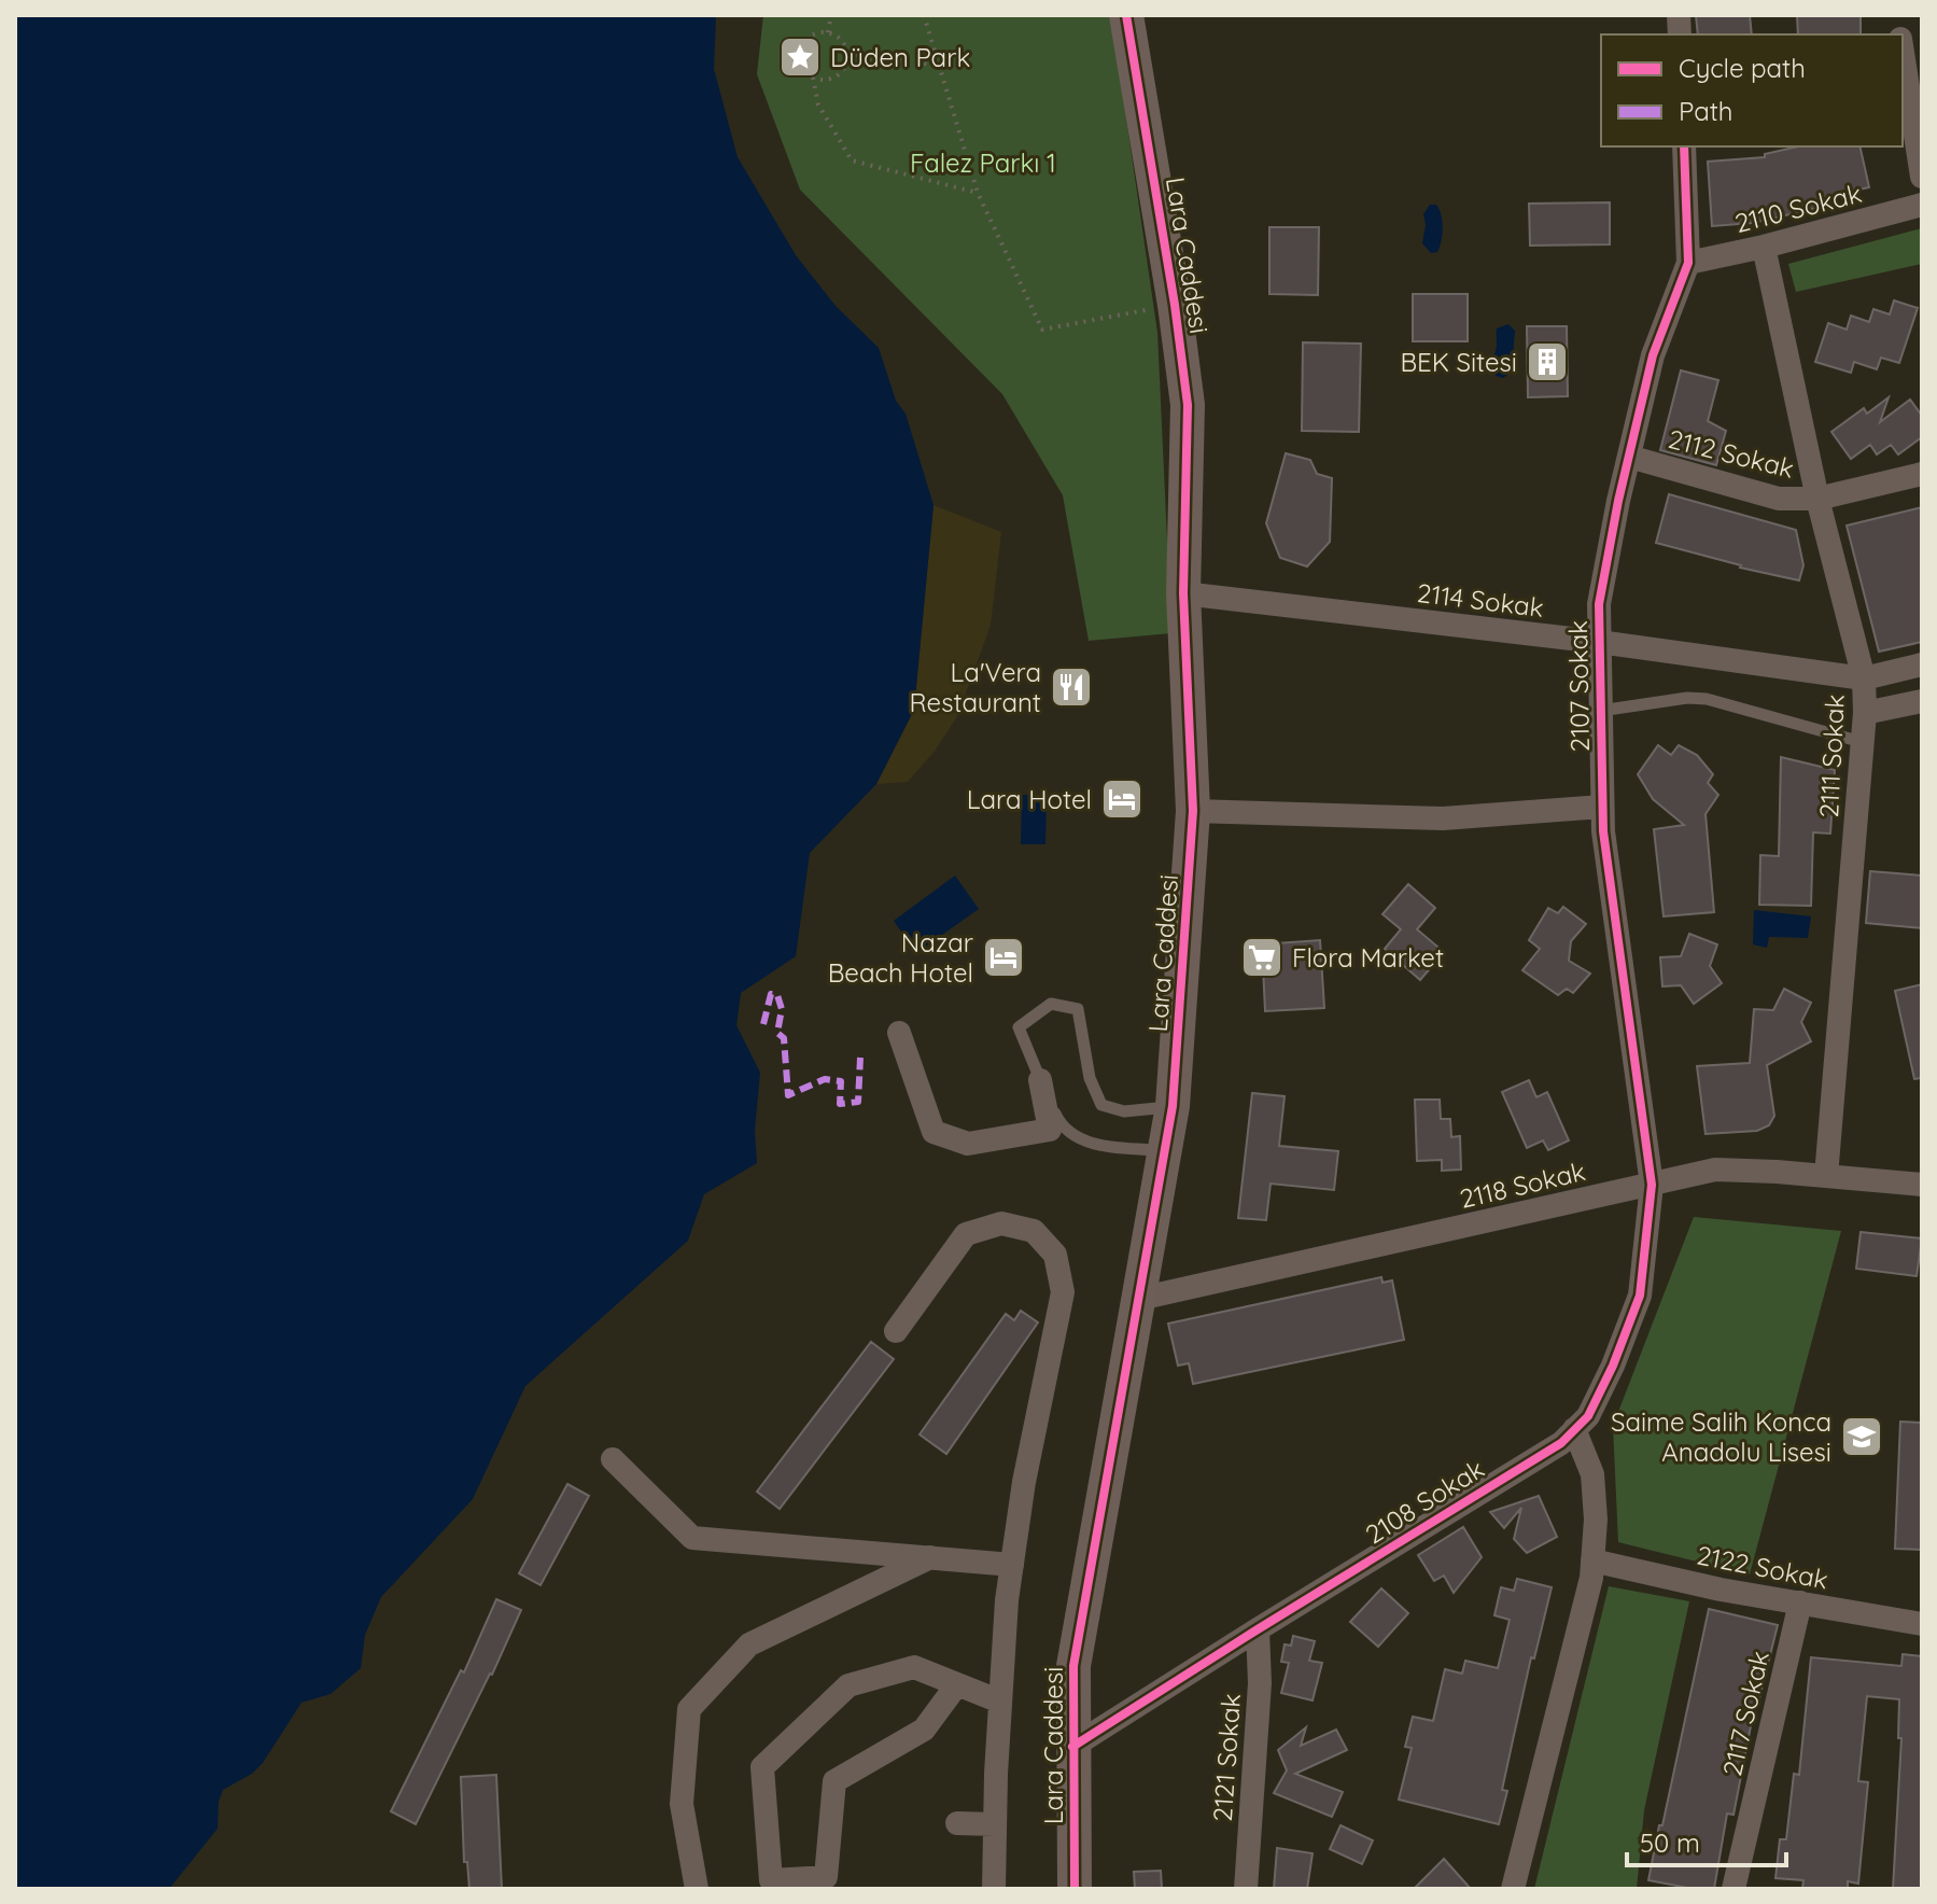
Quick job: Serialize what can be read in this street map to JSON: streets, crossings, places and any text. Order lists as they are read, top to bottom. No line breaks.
{"streets":{"street":["2110 Sokak","Lara Caddesi","2112 Sokak","2114 Sokak","2107 Sokak","2111 Sokak","2118 Sokak","2108 Sokak","2122 Sokak","2117 Sokak","2121 Sokak"]},"crossings":[["2110 Sokak","2107 Sokak"],["2110 Sokak","2111 Sokak"],["Lara Caddesi","2114 Sokak"],["Lara Caddesi","2118 Sokak"],["Lara Caddesi","2108 Sokak"],["2112 Sokak","2107 Sokak"],["2112 Sokak","2111 Sokak"],["2114 Sokak","2107 Sokak"],["2114 Sokak","2111 Sokak"],["2107 Sokak","2118 Sokak"],["2107 Sokak","2108 Sokak"],["2111 Sokak","2118 Sokak"],["2118 Sokak","2108 Sokak"],["2108 Sokak","2121 Sokak"],["2122 Sokak","2117 Sokak"]],"parks":["Falez Parkı 1"],"places":{"place":["Düden Park"],"building":["BEK Sitesi"],"restaurant":["La'Vera Restaurant"],"hotel":["Lara Hotel","Nazar Beach Hotel"],"supermarket":["Flora Market"],"school or university":["Saime Salih Konca Anadolu Lisesi"]},"legend":["Cycle path","Path"],"scale_bar":"50 m"}
